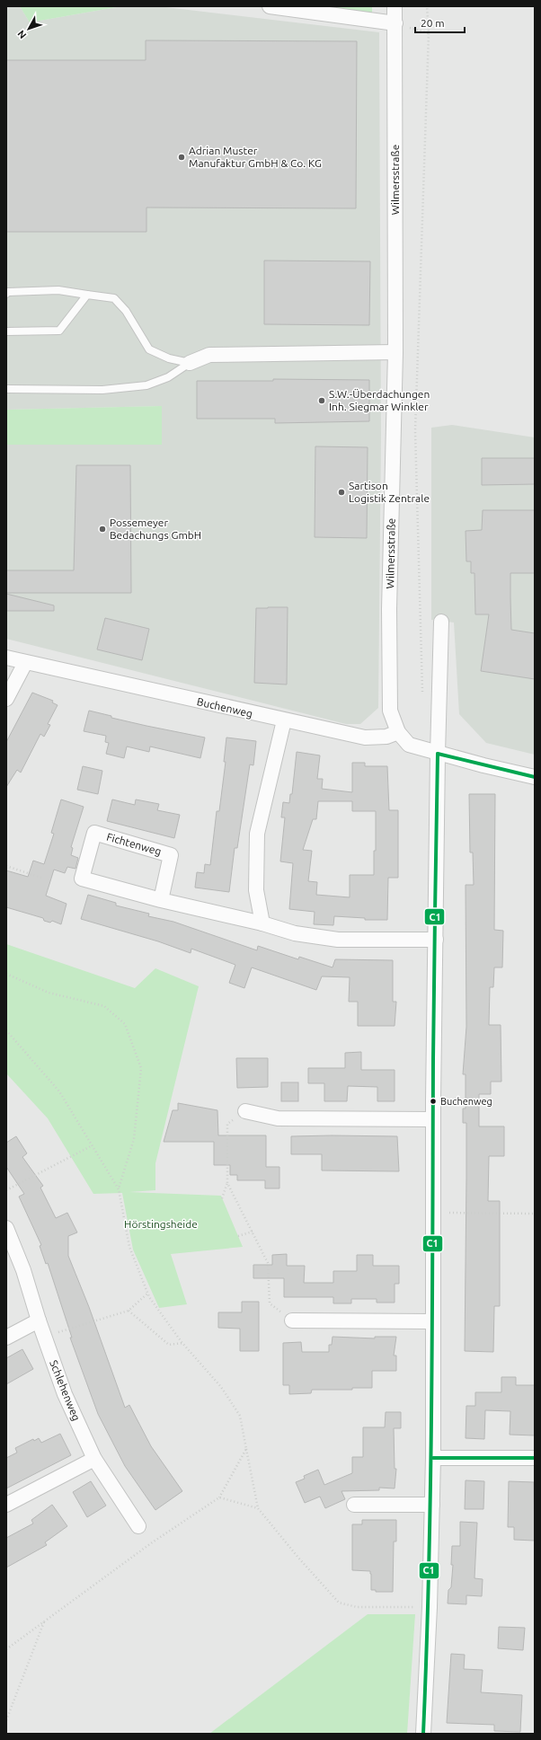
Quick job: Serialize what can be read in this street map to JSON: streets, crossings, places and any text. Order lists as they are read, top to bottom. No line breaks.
{"streets":{"street":["Wilmersstraße","Buchenweg","Fichtenweg","Schlehenweg"]},"crossings":[["Wilmersstraße","Buchenweg"]],"parks":["Hörstingsheide"],"places":["Adrian Muster Manufaktur GmbH & Co. KG","S.W.-Überdachungen Inh. Siegmar Winkler","Sartison Logistik Zentrale","Possemeyer Bedachungs GmbH","Buchenweg"],"lines":["transit line C1"],"scale_bar":"20 m","north":"bottom left"}
